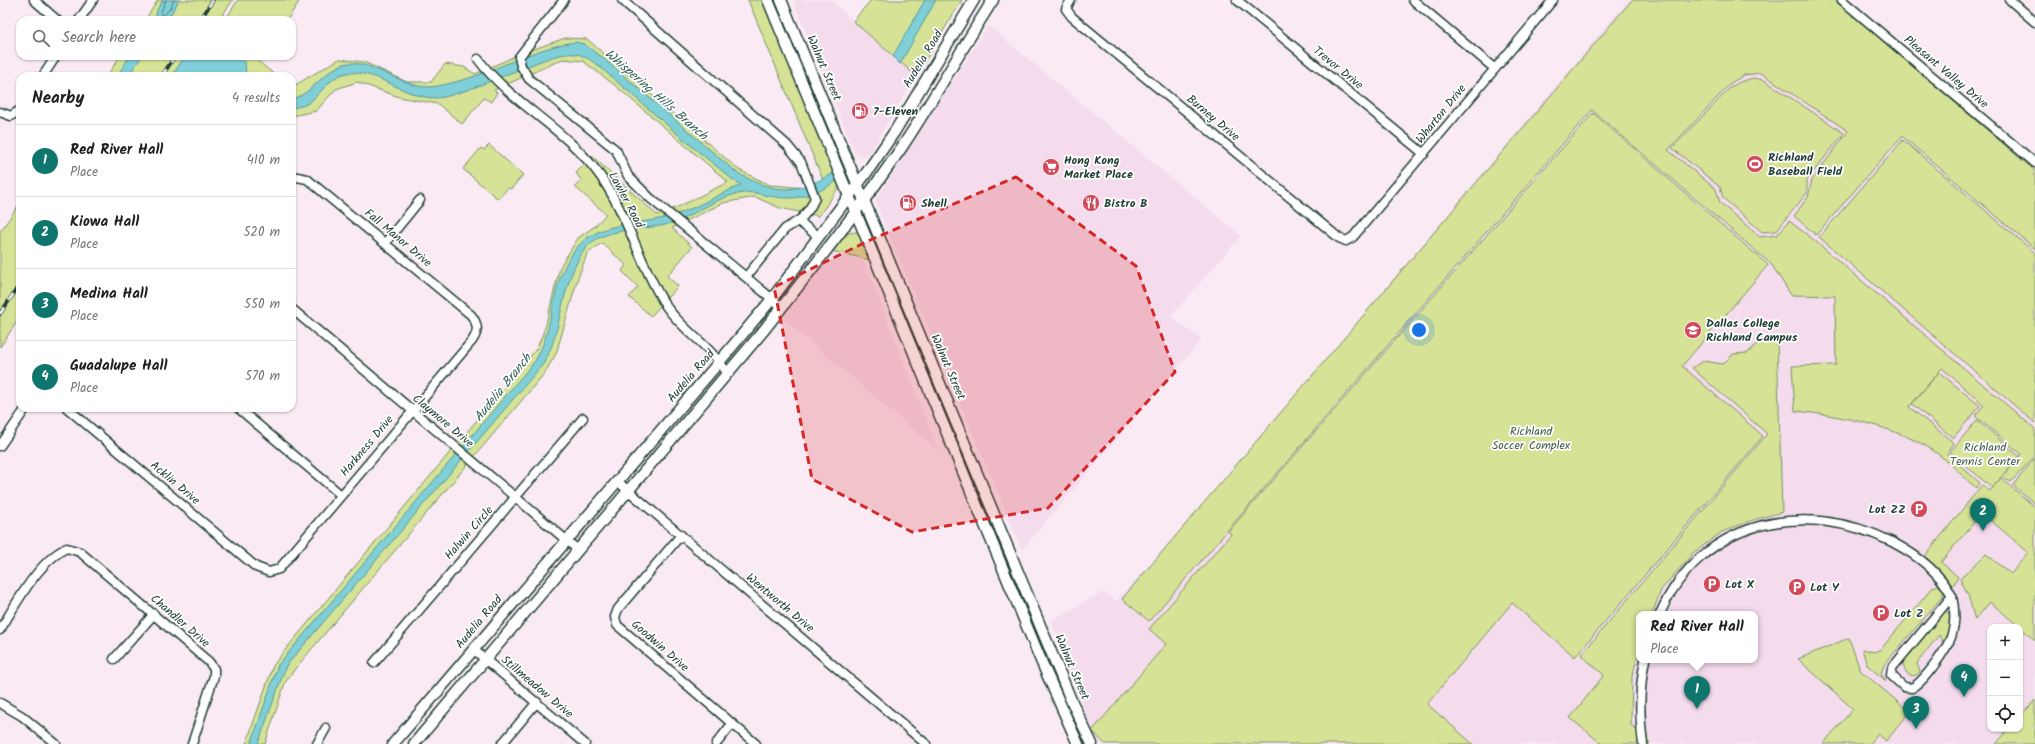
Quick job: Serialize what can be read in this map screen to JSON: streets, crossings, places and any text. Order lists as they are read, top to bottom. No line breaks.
{"streets":{"main road":["Audelia Road","Walnut Street"],"street":["Trevor Drive","Pleasant Valley Drive","Wharton Drive","Burney Drive","Lawler Road","Fall Manor Drive","Claymore Drive","Harkness Drive","Acklin Drive","Halwin Circle","Wentworth Drive","Chandler Drive","Goodwin Drive","Stillmeadow Drive"]},"crossings":[["Audelia Road","Walnut Street"],["Audelia Road","Lawler Road"],["Audelia Road","Claymore Drive"],["Audelia Road","Wentworth Drive"],["Audelia Road","Stillmeadow Drive"],["Trevor Drive","Wharton Drive"],["Wharton Drive","Burney Drive"],["Fall Manor Drive","Harkness Drive"],["Claymore Drive","Harkness Drive"],["Claymore Drive","Halwin Circle"],["Harkness Drive","Acklin Drive"],["Wentworth Drive","Goodwin Drive"]],"water":["Whispering Hills Branch","Audelia Branch"],"parks":["Richland Soccer Complex","Richland Tennis Center"],"places":{"fuel station":["7-Eleven","Shell"],"sports":["Richland Baseball Field"],"supermarket":["Hong Kong Market Place"],"restaurant":["Bistro B"],"school or university":["Dallas College Richland Campus"],"parking":["Lot ZZ","Lot X","Lot Y","Lot Z"]},"page":{"search":"Search here","heading":["Nearby","4 results"],"list":[{"mark":"1","name":"Red River Hall","note":"Place","value":"410 m"},{"mark":"2","name":"Kiowa Hall","note":"Place","value":"520 m"},{"mark":"3","name":"Medina Hall","note":"Place","value":"550 m"},{"mark":"4","name":"Guadalupe Hall","note":"Place","value":"570 m"}],"pins":["2","4","1","3"],"popup":["Red River Hall","Place"],"map_buttons":["+","−"]}}
